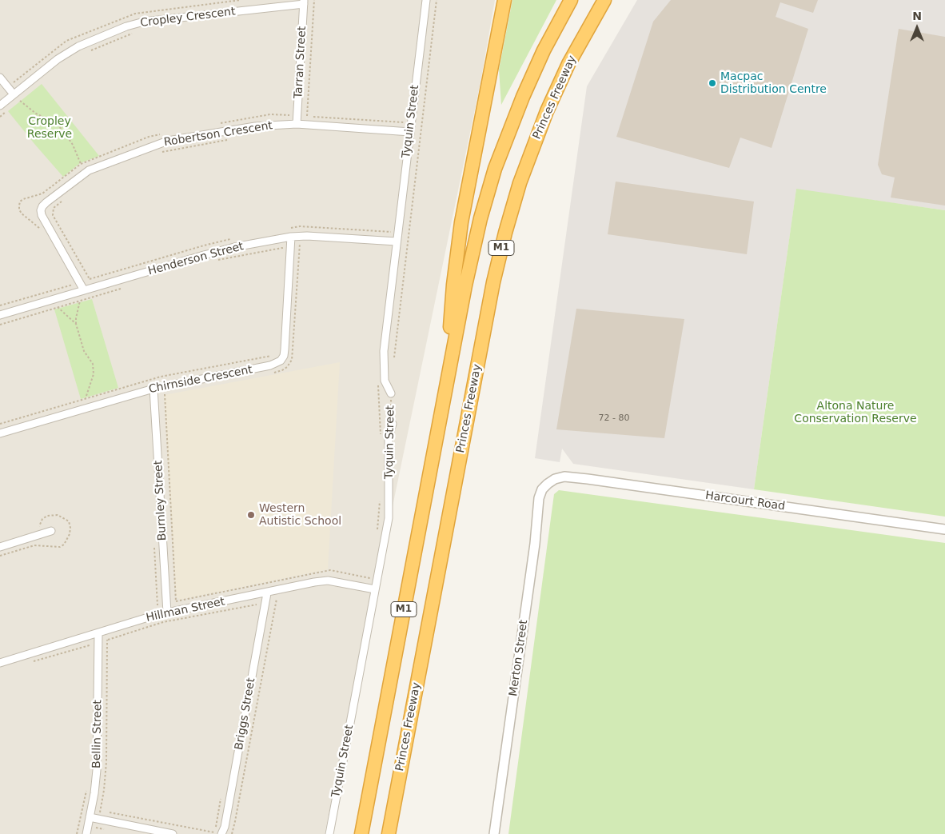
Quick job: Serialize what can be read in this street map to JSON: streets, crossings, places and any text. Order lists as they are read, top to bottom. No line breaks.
{"streets":{"highway":["Princes Freeway","M1"],"street":["Cropley Crescent","Tarran Street","Tyquin Street","Robertson Crescent","Henderson Street","Chirnside Crescent","Burnley Street","Harcourt Road","Hillman Street","Merton Street","Briggs Street","Bellin Street"]},"crossings":[["Cropley Crescent","Tarran Street"],["Tarran Street","Robertson Crescent"],["Tyquin Street","Robertson Crescent"],["Tyquin Street","Henderson Street"],["Tyquin Street","Hillman Street"],["Robertson Crescent","Henderson Street"],["Henderson Street","Chirnside Crescent"],["Chirnside Crescent","Burnley Street"],["Burnley Street","Hillman Street"],["Harcourt Road","Merton Street"],["Hillman Street","Briggs Street"],["Hillman Street","Bellin Street"]],"parks":["Cropley Reserve","Altona Nature Conservation Reserve"],"places":["Macpac Distribution Centre","Western Autistic School"],"house_numbers":["72 - 80"],"north":"top"}
